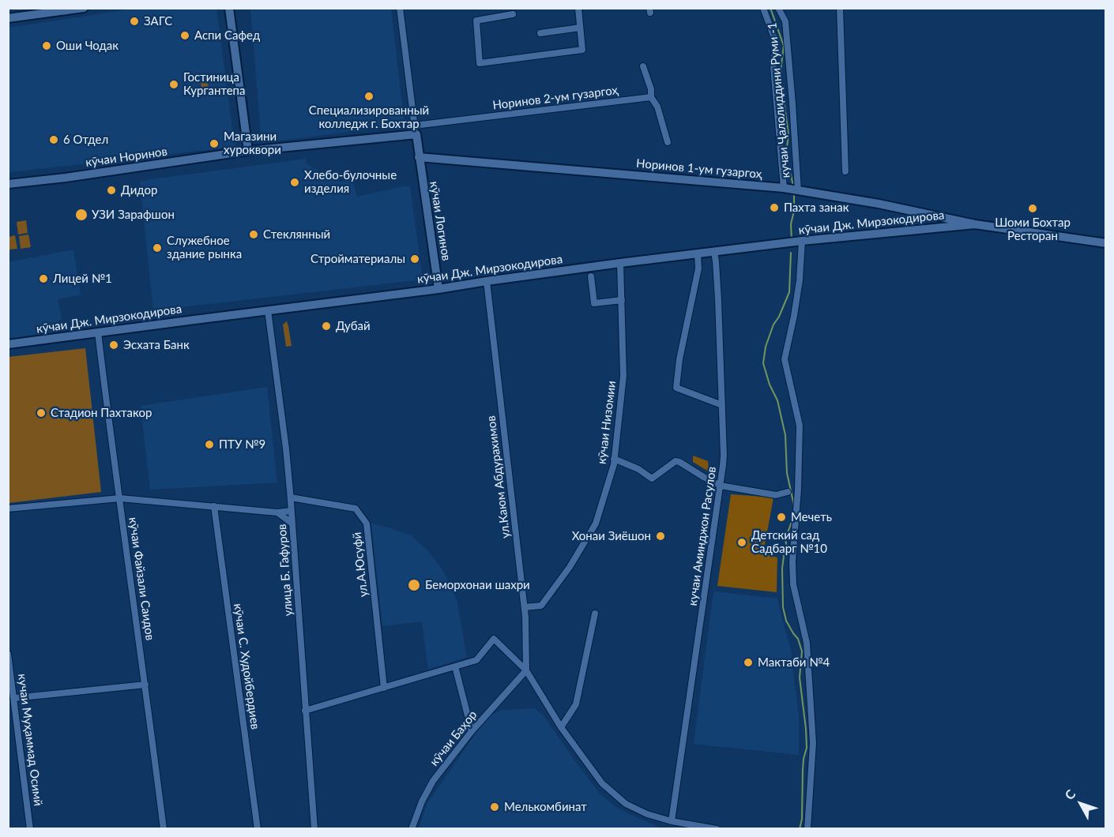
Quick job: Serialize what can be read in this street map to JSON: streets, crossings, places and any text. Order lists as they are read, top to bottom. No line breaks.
{"streets":{"street":["Норинов 2-ум гузаргоҳ","кучаи Ҷалолиддини Руми -1","кӯчаи Норинов","Норинов 1-ум гузаргоҳ","кӯчаи Логинов","кӯчаи Дж. Мирзокодирова","кӯчаи Низомии","ул.Каюм Абдурахимов","кучаи Аминджон Расулов","ул.А.Юсуфй","улица Б. Гафуров","кӯчаи Файзали Саидов","кӯчаи С. Худойбердиев","кӯчаи Баҳор","кучаи Муҳаммад Осимй"]},"crossings":[["Норинов 2-ум гузаргоҳ","кӯчаи Норинов"],["Норинов 2-ум гузаргоҳ","кӯчаи Логинов"],["кучаи Ҷалолиддини Руми -1","Норинов 1-ум гузаргоҳ"],["кӯчаи Норинов","кӯчаи Логинов"],["Норинов 1-ум гузаргоҳ","кӯчаи Логинов"],["Норинов 1-ум гузаргоҳ","кӯчаи Дж. Мирзокодирова"],["кӯчаи Логинов","кӯчаи Дж. Мирзокодирова"],["кӯчаи Дж. Мирзокодирова","кӯчаи Низомии"],["кӯчаи Дж. Мирзокодирова","ул.Каюм Абдурахимов"],["кӯчаи Дж. Мирзокодирова","кучаи Аминджон Расулов"],["кӯчаи Дж. Мирзокодирова","улица Б. Гафуров"],["кӯчаи Дж. Мирзокодирова","кӯчаи Файзали Саидов"],["кӯчаи Низомии","ул.Каюм Абдурахимов"],["ул.Каюм Абдурахимов","кӯчаи Баҳор"],["ул.А.Юсуфй","улица Б. Гафуров"]],"places":["ЗАГС","Аспи Сафед","Оши Чодак","Гостиница Кургантепа","Специализированный колледж г. Бохтар","6 Отдел","Магазини хуроквори","Хлебо-булочные изделия","Дидор","Пахта занак","Шоми Бохтар Ресторан","УЗИ Зарафшон","Стеклянный","Служебное здание рынка","Стройматериалы","Лицей №1","Дубай","Эсхата Банк","Стадион Пахтакор","ПТУ №9","Мечеть","Хонаи Зиёшон","Детский сад Садбарг №10","Беморхонаи шахри","Мактаби №4","Мелькомбинат"],"north":"top left"}
